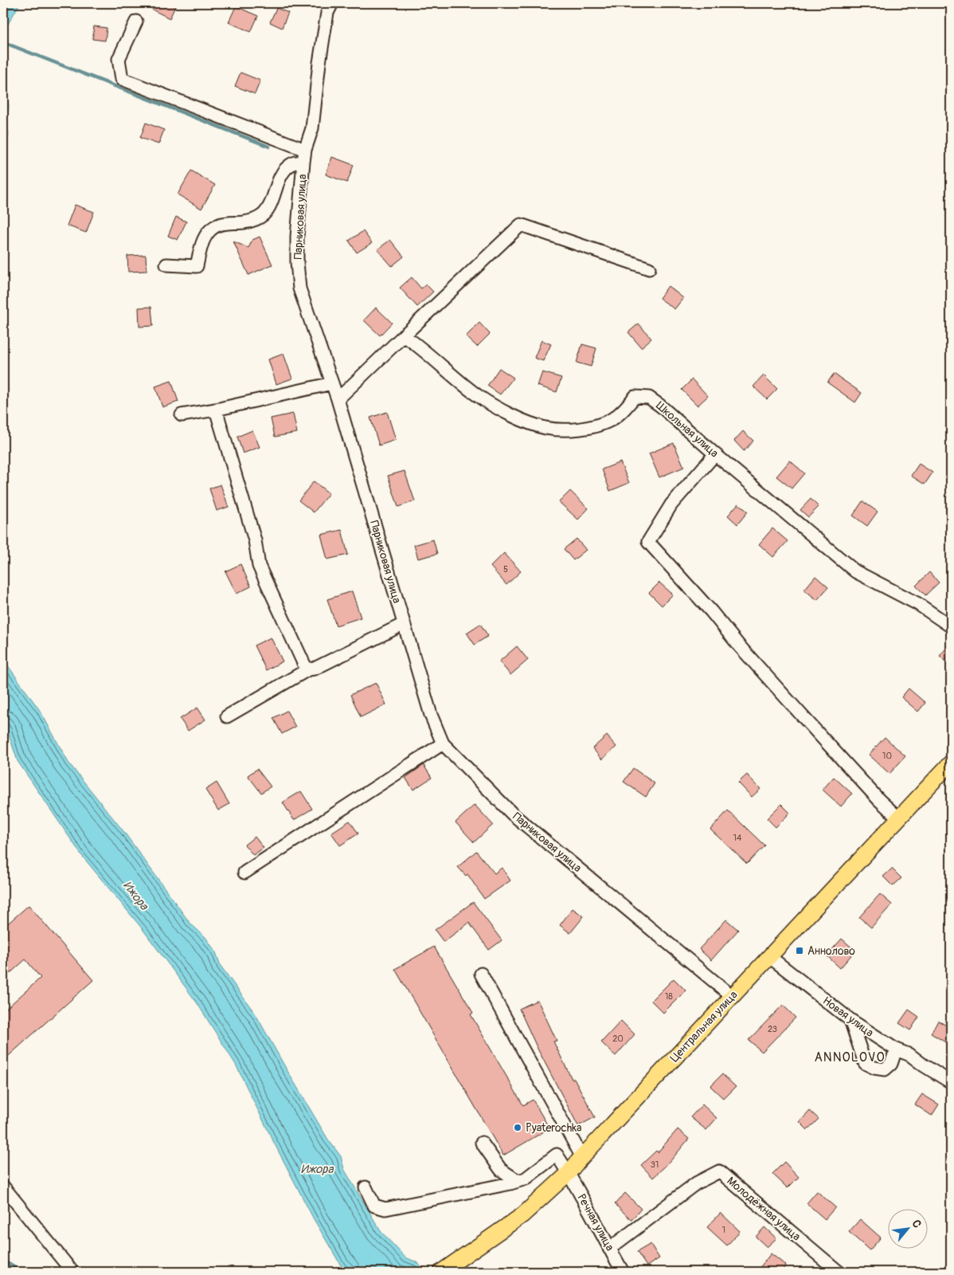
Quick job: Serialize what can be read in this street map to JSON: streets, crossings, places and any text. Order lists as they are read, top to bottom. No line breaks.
{"streets":{"main road":["Центральная улица"],"street":["Парниковая улица","Школьная улица","Новая улица","Молодёжная улица","Речная улица"]},"crossings":[["Парниковая улица","Центральная улица"],["Новая улица","Центральная улица"],["Центральная улица","Речная улица"],["Молодёжная улица","Речная улица"]],"districts":["ANNOLOVO"],"water":["Ижора"],"places":{"transit":["Аннолово"],"other":["Pyaterochka"]},"house_numbers":["5","10","14","18","23","20","31","1"],"north":"top right"}
